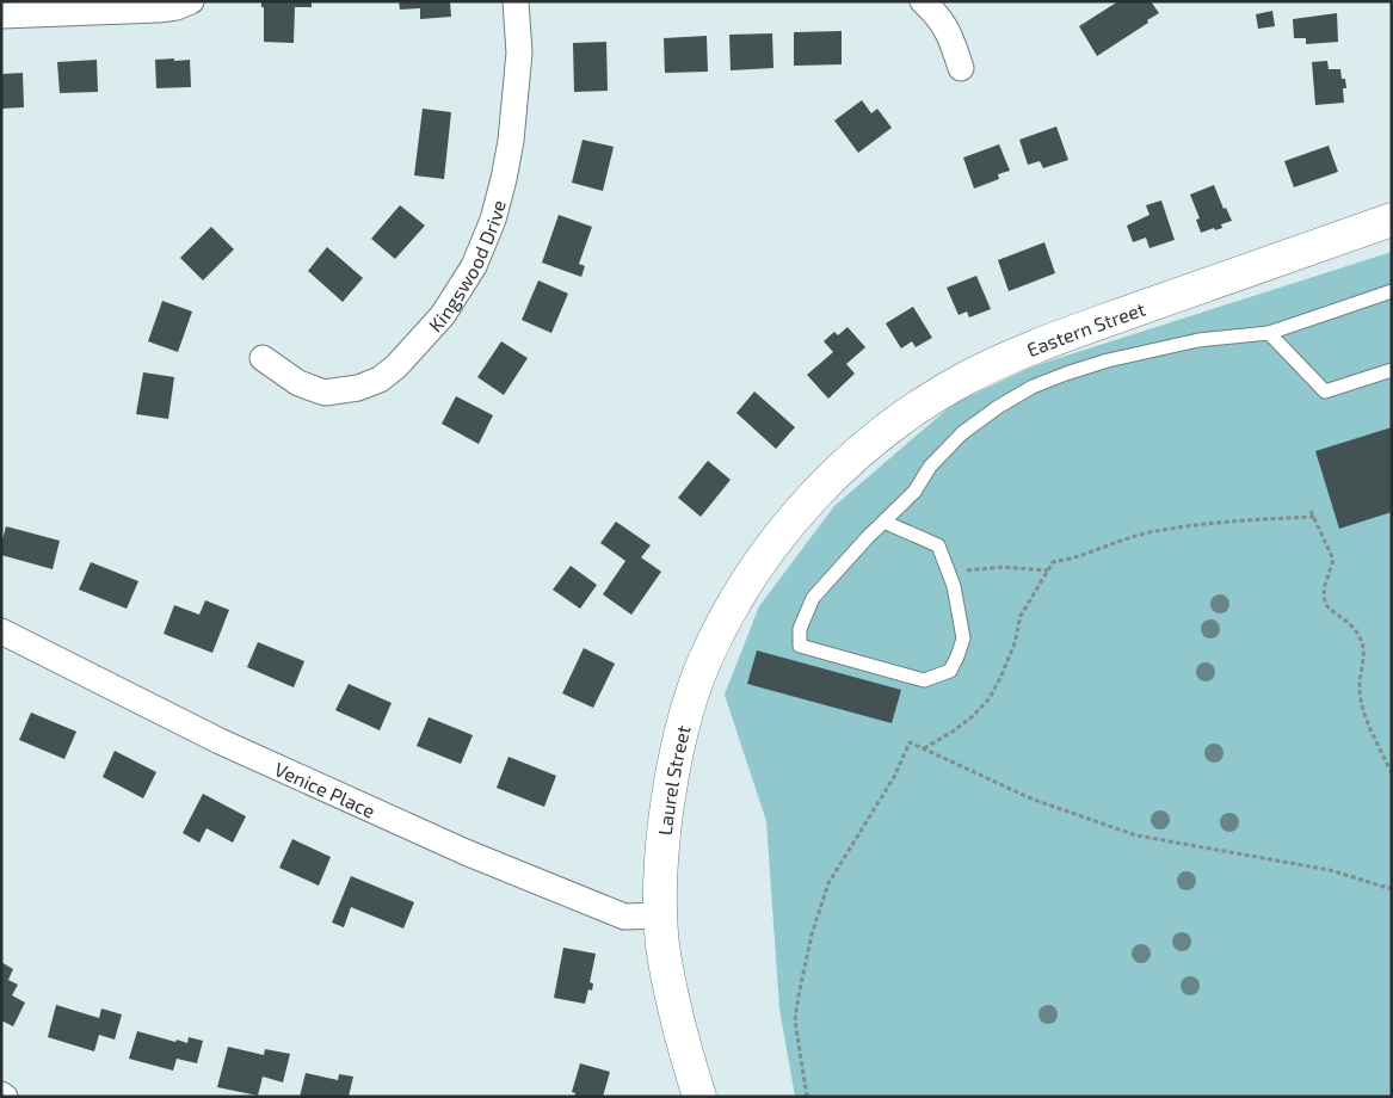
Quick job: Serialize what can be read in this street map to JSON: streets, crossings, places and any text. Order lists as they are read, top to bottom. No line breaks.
{"streets":{"street":["Kingswood Drive","Eastern Street","Laurel Street","Venice Place"]},"crossings":[["Eastern Street","Laurel Street"],["Laurel Street","Venice Place"]]}
